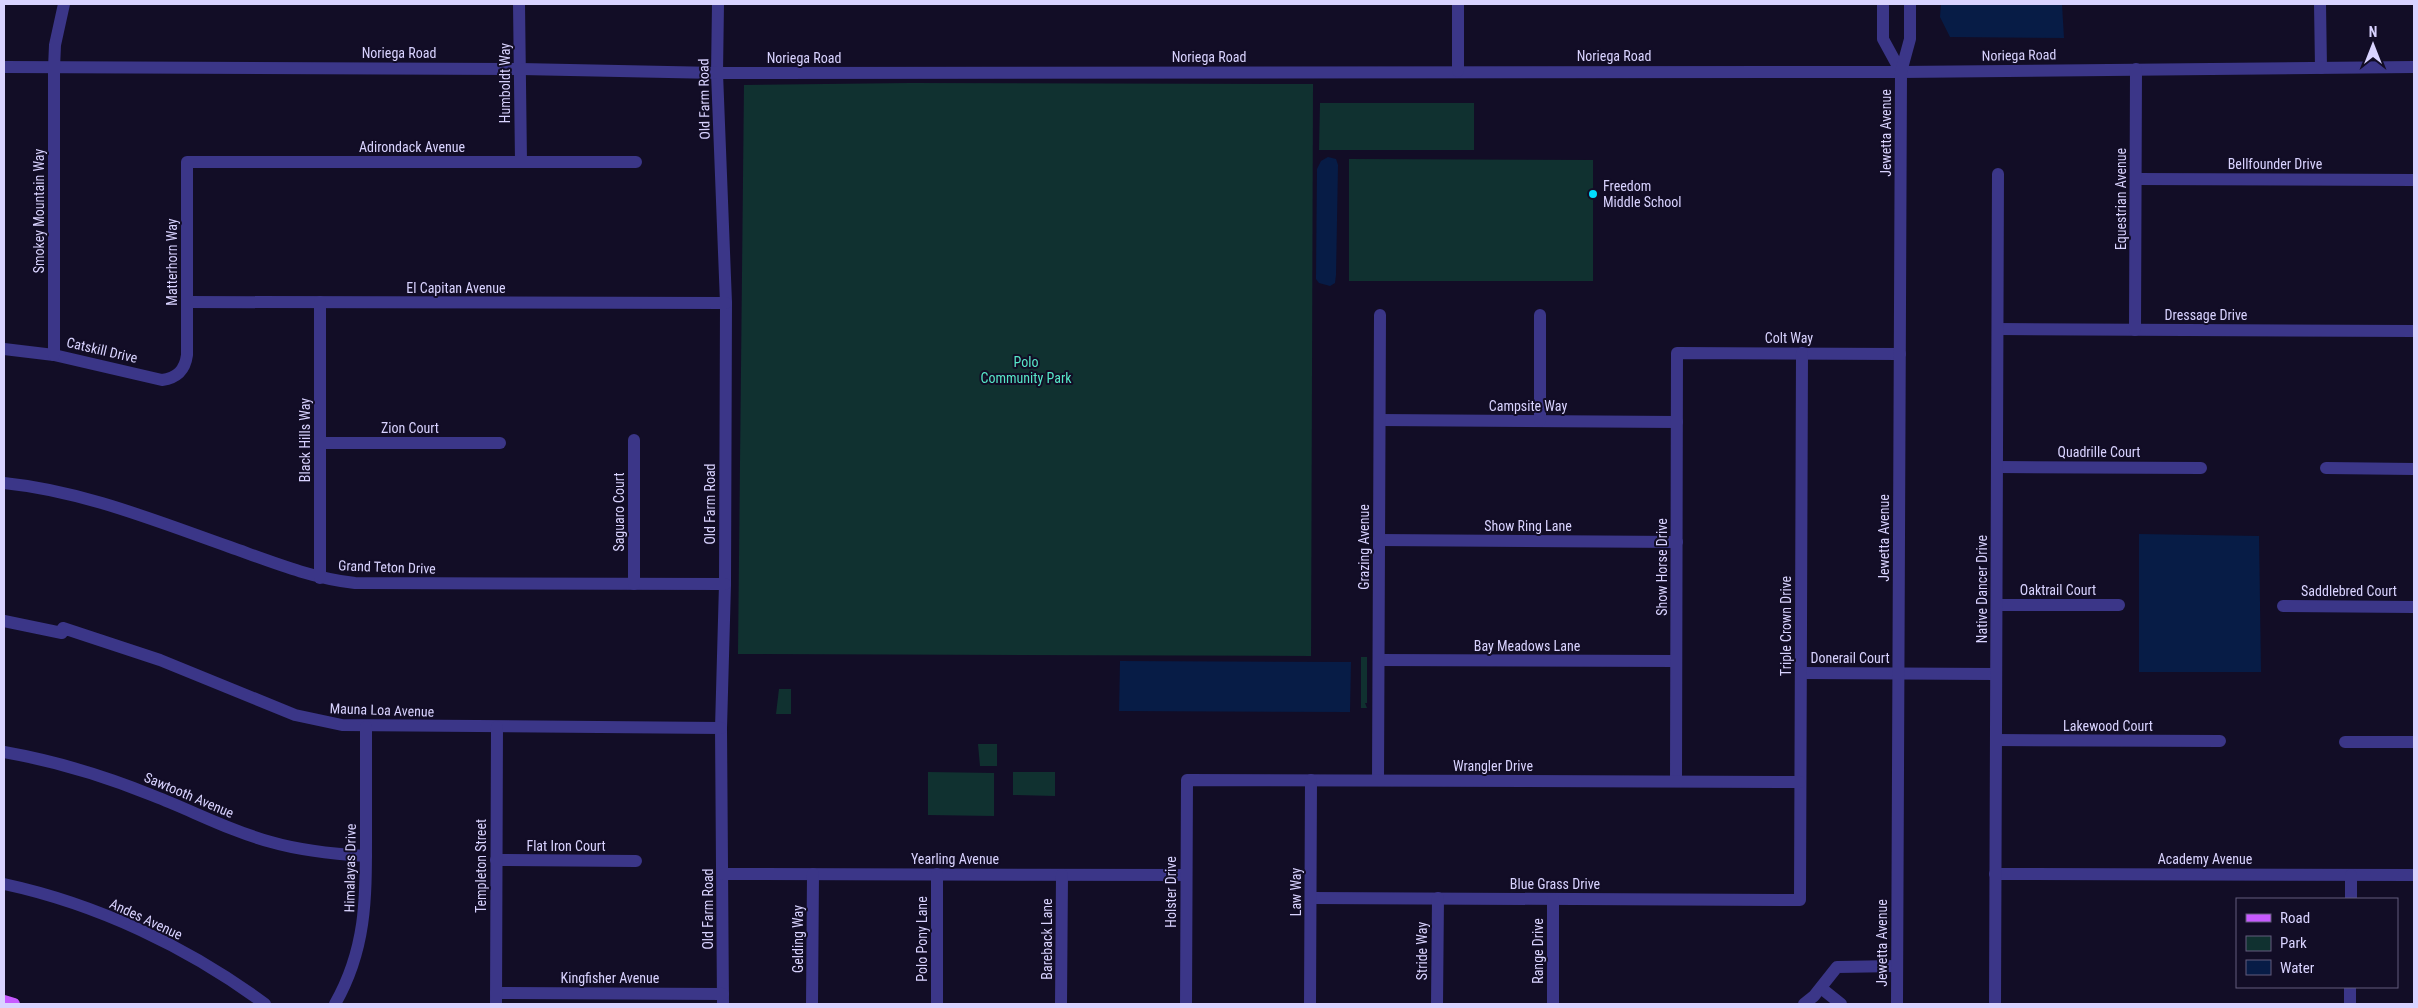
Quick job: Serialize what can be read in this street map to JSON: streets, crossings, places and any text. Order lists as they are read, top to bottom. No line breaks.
{"streets":{"street":["Noriega Road","Humboldt Way","Old Farm Road","Jewetta Avenue","Adirondack Avenue","Bellfounder Drive","Equestrian Avenue","Smokey Mountain Way","Matterhorn Way","El Capitan Avenue","Dressage Drive","Colt Way","Catskill Drive","Campsite Way","Zion Court","Black Hills Way","Quadrille Court","Saguaro Court","Show Ring Lane","Grazing Avenue","Grand Teton Drive","Show Horse Drive","Native Dancer Drive","Oaktrail Court","Saddlebred Court","Triple Crown Drive","Bay Meadows Lane","Donerail Court","Mauna Loa Avenue","Lakewood Court","Wrangler Drive","Sawtooth Avenue","Flat Iron Court","Yearling Avenue","Academy Avenue","Templeton Street","Himalayas Drive","Blue Grass Drive","Holster Drive","Law Way","Andes Avenue","Gelding Way","Polo Pony Lane","Bareback Lane","Stride Way","Range Drive","Kingfisher Avenue"]},"crossings":[["Noriega Road","Humboldt Way"],["Noriega Road","Old Farm Road"],["Noriega Road","Jewetta Avenue"],["Noriega Road","Equestrian Avenue"],["Noriega Road","Smokey Mountain Way"],["Humboldt Way","Adirondack Avenue"],["Old Farm Road","El Capitan Avenue"],["Old Farm Road","Grand Teton Drive"],["Old Farm Road","Mauna Loa Avenue"],["Old Farm Road","Yearling Avenue"],["Old Farm Road","Kingfisher Avenue"],["Jewetta Avenue","Colt Way"],["Jewetta Avenue","Donerail Court"],["Adirondack Avenue","Matterhorn Way"],["Bellfounder Drive","Equestrian Avenue"],["Equestrian Avenue","Dressage Drive"],["Smokey Mountain Way","Catskill Drive"],["Matterhorn Way","El Capitan Avenue"],["Matterhorn Way","Catskill Drive"],["El Capitan Avenue","Black Hills Way"],["Dressage Drive","Native Dancer Drive"],["Colt Way","Show Horse Drive"],["Colt Way","Triple Crown Drive"],["Campsite Way","Grazing Avenue"],["Campsite Way","Show Horse Drive"],["Zion Court","Black Hills Way"],["Black Hills Way","Grand Teton Drive"],["Quadrille Court","Native Dancer Drive"],["Saguaro Court","Grand Teton Drive"],["Show Ring Lane","Grazing Avenue"],["Show Ring Lane","Show Horse Drive"],["Grazing Avenue","Bay Meadows Lane"],["Grazing Avenue","Wrangler Drive"],["Show Horse Drive","Bay Meadows Lane"],["Show Horse Drive","Wrangler Drive"],["Native Dancer Drive","Oaktrail Court"],["Native Dancer Drive","Donerail Court"],["Native Dancer Drive","Lakewood Court"],["Native Dancer Drive","Academy Avenue"],["Triple Crown Drive","Donerail Court"],["Triple Crown Drive","Wrangler Drive"],["Triple Crown Drive","Blue Grass Drive"],["Mauna Loa Avenue","Templeton Street"],["Mauna Loa Avenue","Himalayas Drive"],["Wrangler Drive","Holster Drive"],["Wrangler Drive","Law Way"],["Sawtooth Avenue","Himalayas Drive"],["Flat Iron Court","Templeton Street"],["Yearling Avenue","Holster Drive"],["Yearling Avenue","Gelding Way"],["Yearling Avenue","Polo Pony Lane"],["Yearling Avenue","Bareback Lane"],["Templeton Street","Kingfisher Avenue"],["Blue Grass Drive","Law Way"],["Blue Grass Drive","Stride Way"],["Blue Grass Drive","Range Drive"]],"parks":["Polo Community Park"],"places":["Freedom Middle School"],"legend":["Road","Park","Water"],"north":"top"}
